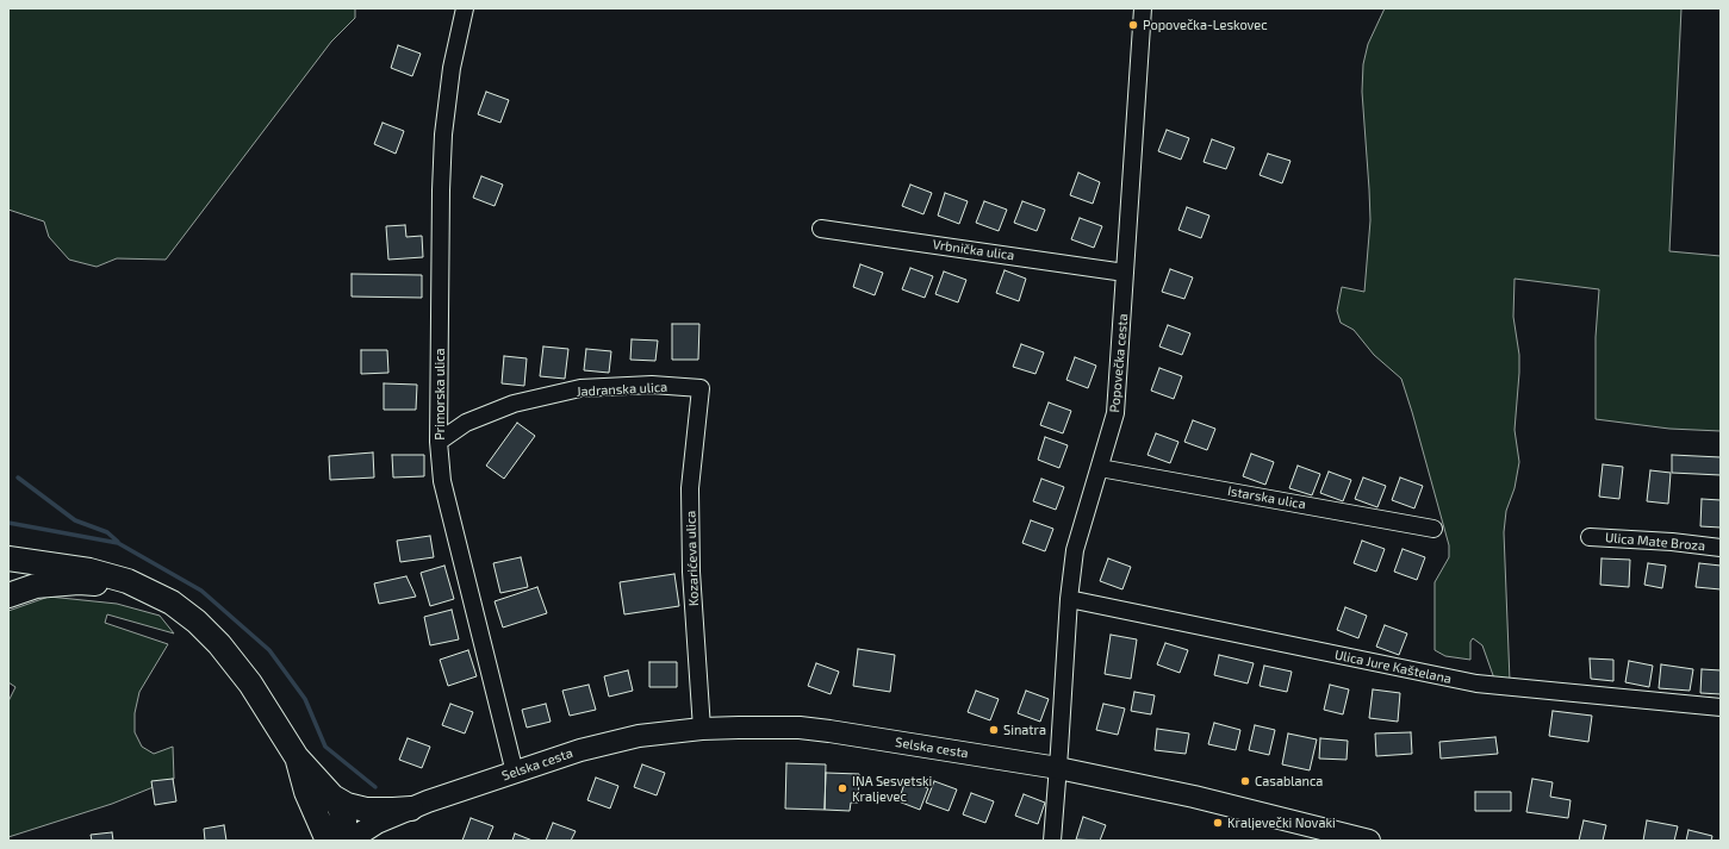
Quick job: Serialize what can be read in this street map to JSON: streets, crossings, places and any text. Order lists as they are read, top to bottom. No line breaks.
{"streets":{"main road":["Selska cesta"],"street":["Vrbnička ulica","Popovečka cesta","Jadranska ulica","Primorska ulica","Istarska ulica","Ulica Mate Broza","Kozarićeva ulica","Ulica Jure Kaštelana"]},"crossings":[["Vrbnička ulica","Popovečka cesta"],["Popovečka cesta","Istarska ulica"],["Popovečka cesta","Ulica Jure Kaštelana"],["Popovečka cesta","Selska cesta"],["Jadranska ulica","Primorska ulica"],["Jadranska ulica","Kozarićeva ulica"],["Primorska ulica","Selska cesta"],["Kozarićeva ulica","Selska cesta"]],"places":["Popovečka-Leskovec","Sinatra","Casablanca","INA Sesvetski Kraljevec","Kraljevečki Novaki"]}
